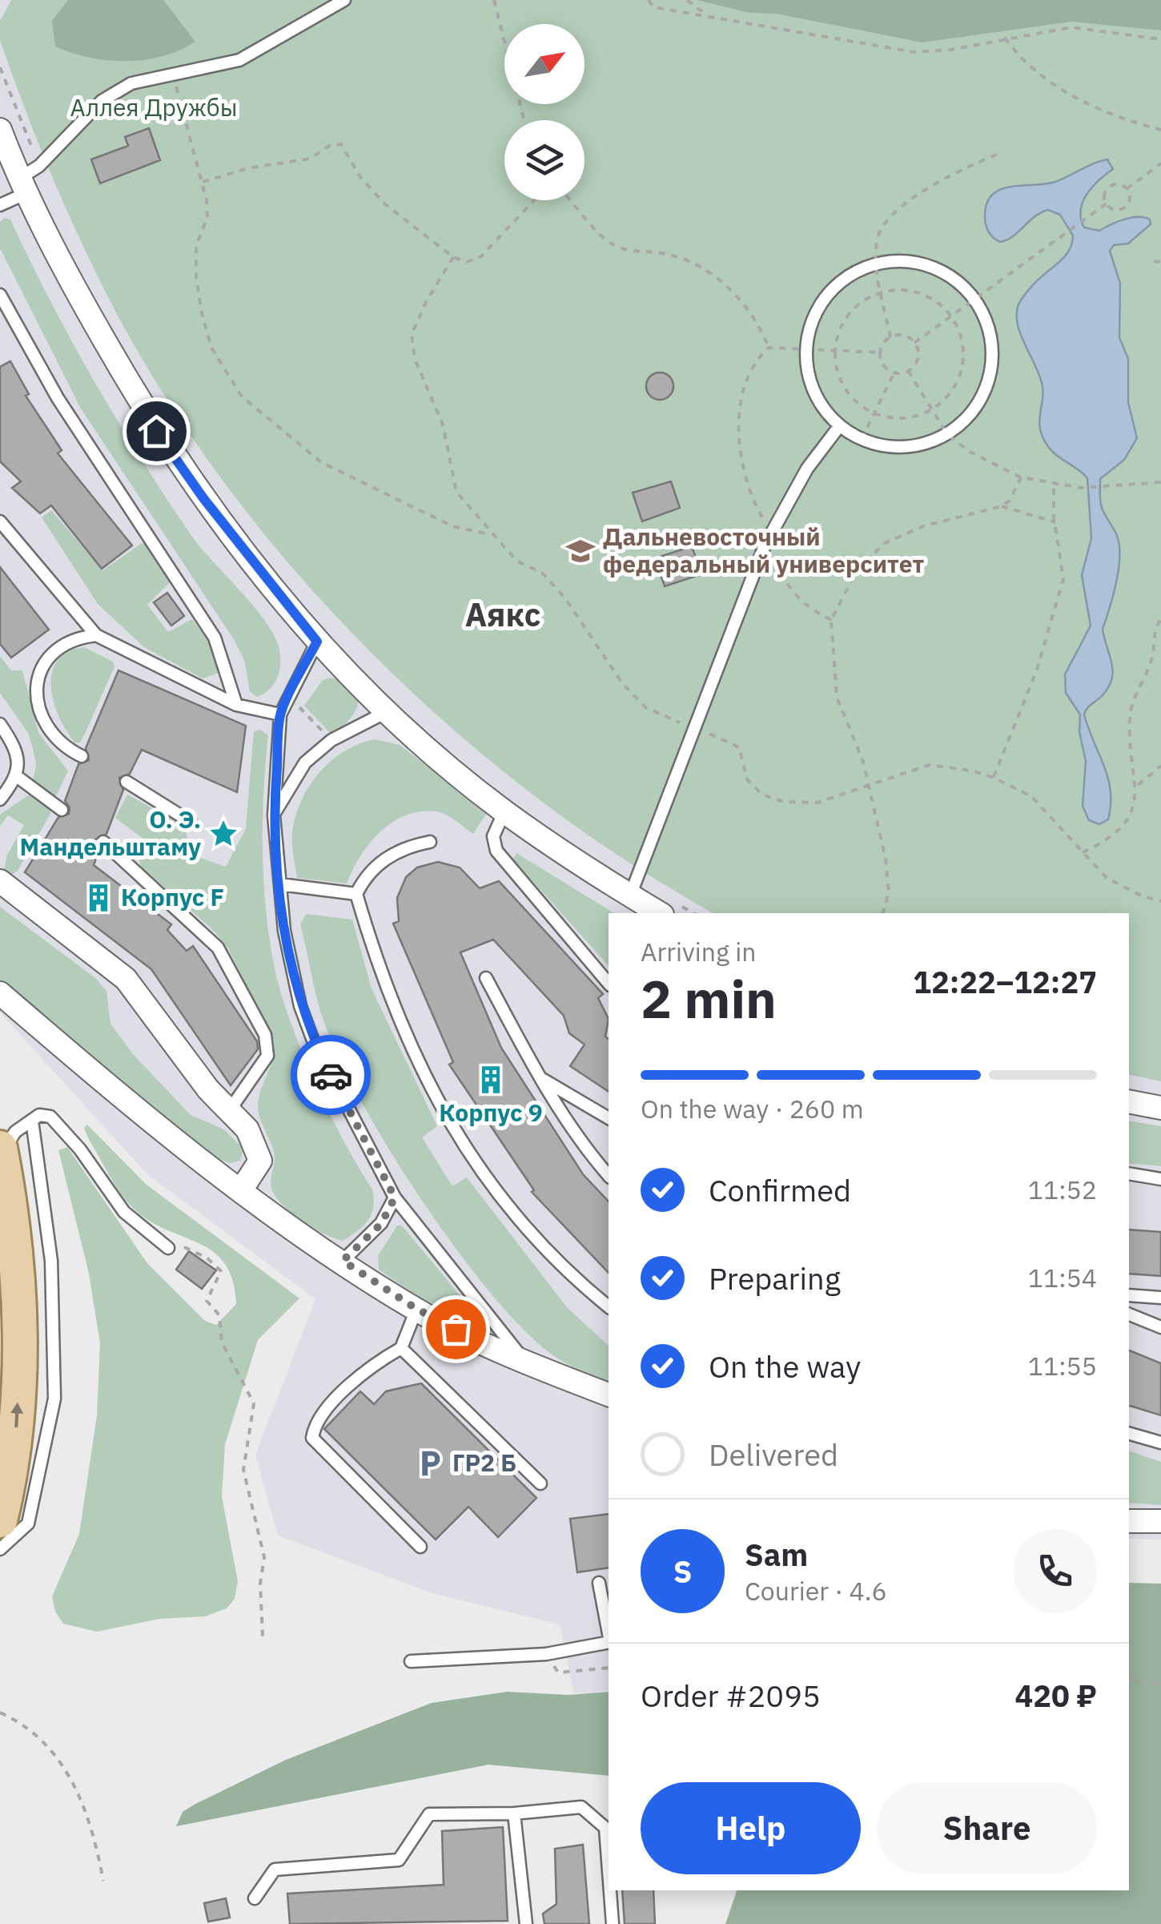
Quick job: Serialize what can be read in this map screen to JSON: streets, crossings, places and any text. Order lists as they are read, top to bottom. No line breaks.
{"districts":["Аякс"],"parks":["Аллея Дружбы"],"places":{"school or university":["Дальневосточный федеральный университет"],"place":["О. Э. Мандельштаму"],"building":["Корпус F","Корпус 9"],"parking":["ГР2 Б"]},"north":"top right","page":{"heading":["2 min","Arriving in","12:22–12:27"],"panel":["Sam","Courier · 4.6","Order #2095","420 ₽"],"bar":"On the way · 260 m","list":[["Confirmed","11:52"],["Preparing","11:54"],["On the way","11:55"],"Delivered"],"round":"S","buttons":["Help","Share"]}}
